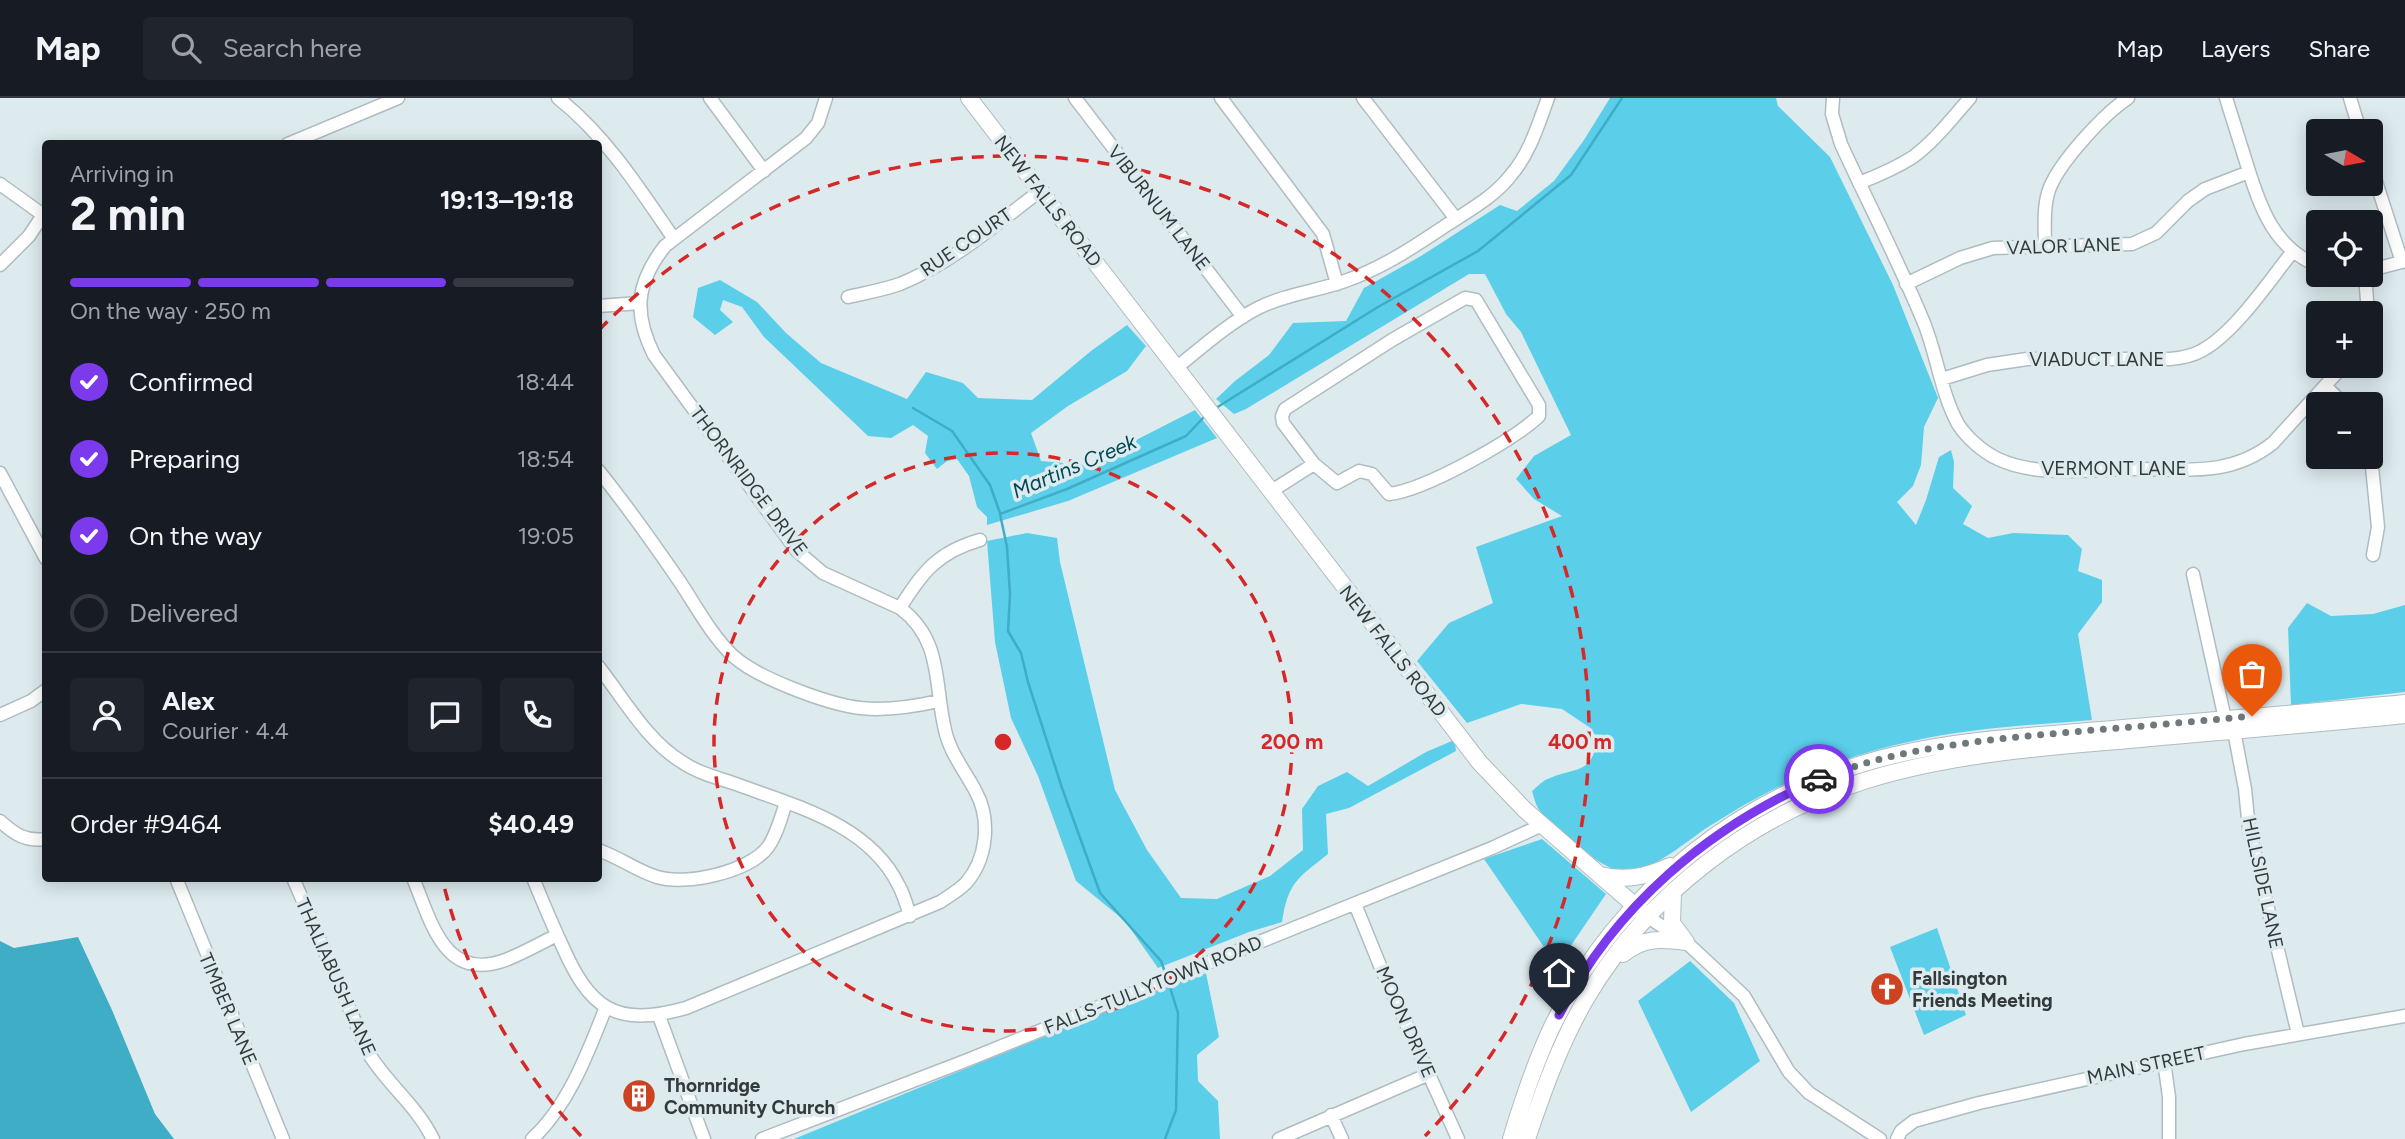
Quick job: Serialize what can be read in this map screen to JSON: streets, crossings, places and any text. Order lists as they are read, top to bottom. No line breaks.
{"streets":{"main road":["NEW FALLS ROAD"],"street":["VIBURNUM LANE","RUE COURT","VALOR LANE","VIADUCT LANE","VERMONT LANE","THORNRIDGE DRIVE","HILLSIDE LANE","THALIABUSH LANE","FALLS-TULLYTOWN ROAD","TIMBER LANE","MOON DRIVE","MAIN STREET"]},"crossings":[["NEW FALLS ROAD","RUE COURT"],["NEW FALLS ROAD","FALLS-TULLYTOWN ROAD"],["VALOR LANE","VERMONT LANE"],["VIADUCT LANE","VERMONT LANE"],["HILLSIDE LANE","MAIN STREET"],["FALLS-TULLYTOWN ROAD","MOON DRIVE"]],"water":["Martins Creek"],"places":{"church":["Fallsington Friends Meeting"],"building":["Thornridge Community Church"]},"north":"right","page":{"header":"Map","search":"Search here","nav":["Map","Layers","Share"],"map_buttons":["+","−"],"heading":["2 min","Arriving in","19:13–19:18"],"panel":["Alex","Courier · 4.4","Order #9464","$40.49"],"bar":"On the way · 250 m","list":[["Confirmed","18:44"],["Preparing","18:54"],["On the way","19:05"],"Delivered"]},"rings":["200 m","400 m"]}
